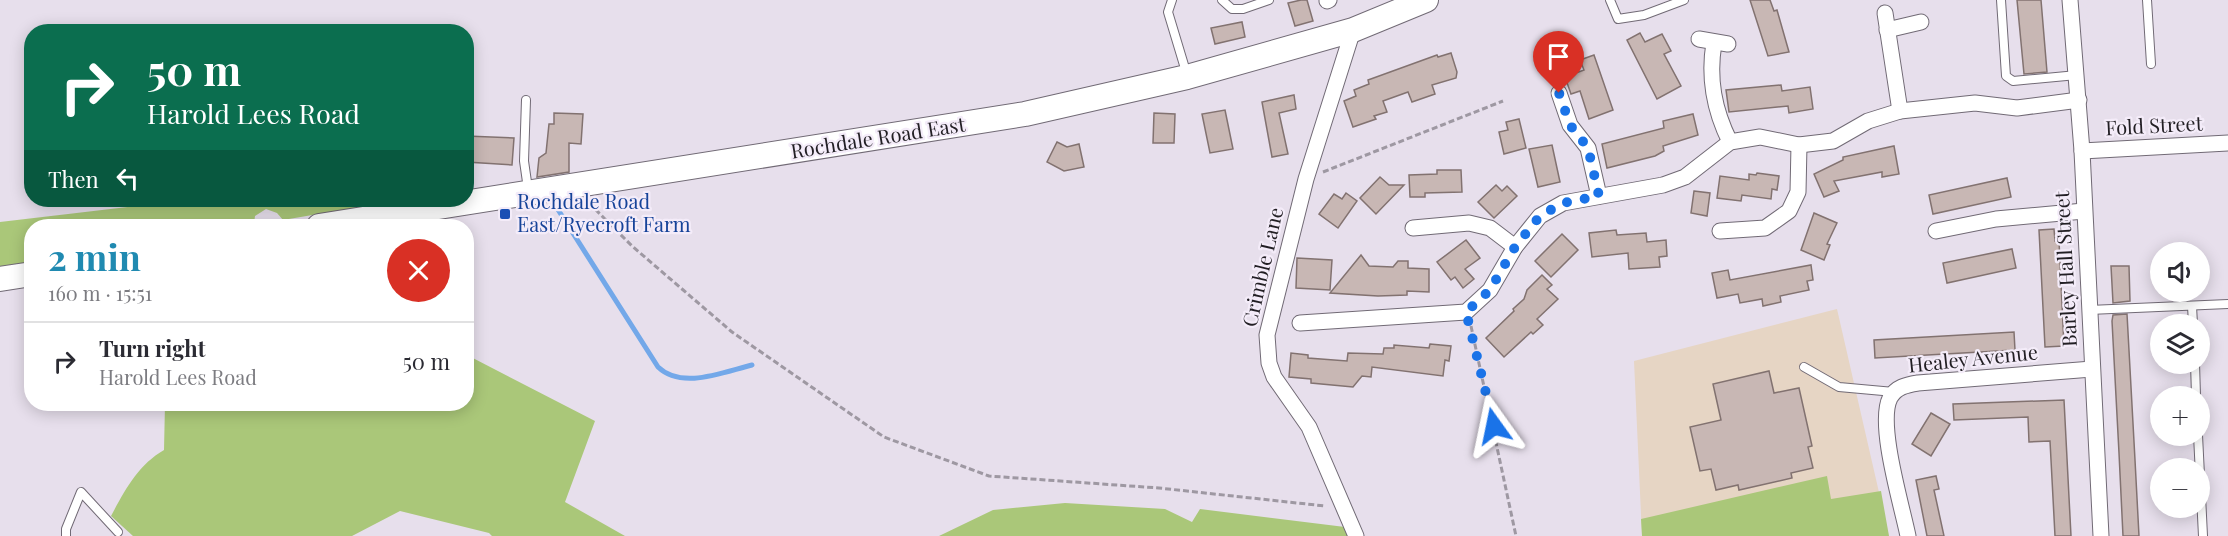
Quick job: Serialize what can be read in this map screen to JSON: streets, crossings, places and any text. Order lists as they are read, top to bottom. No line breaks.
{"streets":{"highway":["Rochdale Road East"],"street":["Fold Street","Crimble Lane","Barley Hall Street","Healey Avenue"]},"crossings":[["Fold Street","Barley Hall Street"],["Rochdale Road East","Crimble Lane"],["Barley Hall Street","Healey Avenue"]],"places":{"transit":["Rochdale Road East/Ryecroft Farm"]},"page":{"turn":["50 m","Harold Lees Road"],"then":"Then","heading":["2 min","160 m · 15:51"],"map_buttons":["+","−"],"list":[{"name":"Turn right","note":"Harold Lees Road","value":"50 m"}]}}
